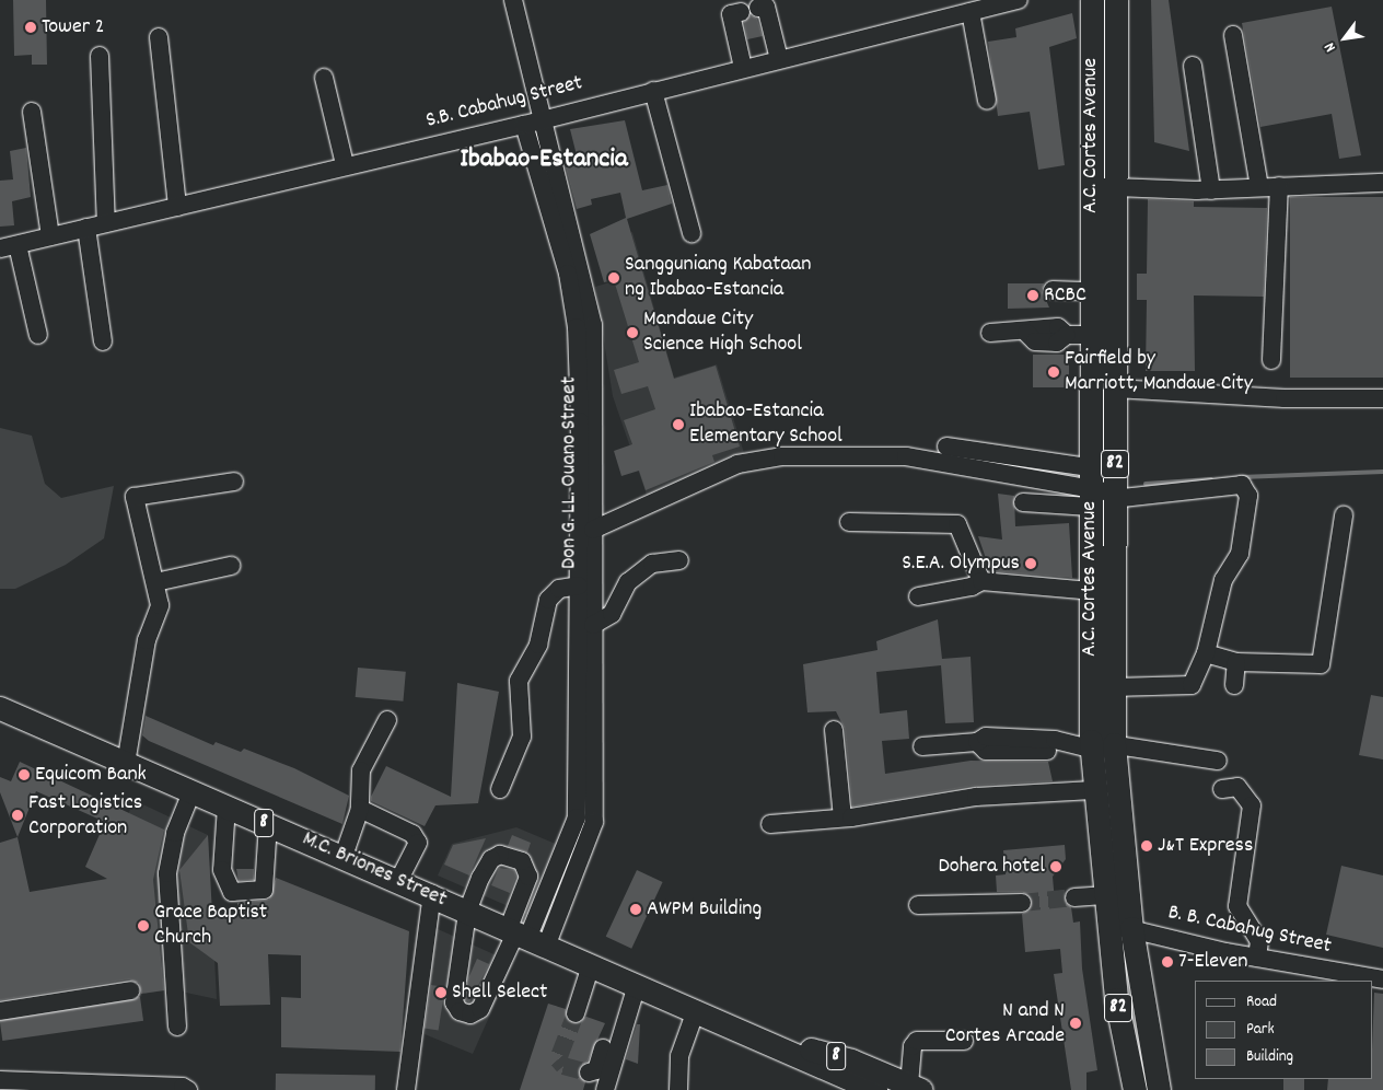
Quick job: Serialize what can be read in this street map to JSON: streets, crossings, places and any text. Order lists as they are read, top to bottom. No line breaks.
{"streets":{"main road":["A.C. Cortes Avenue","82","8","M.C. Briones Street"],"street":["S.B. Cabahug Street","Don G. LL. Ouano Street","B. B. Cabahug Street"]},"crossings":[["S.B. Cabahug Street","Don G. LL. Ouano Street"],["A.C. Cortes Avenue","B. B. Cabahug Street"],["Don G. LL. Ouano Street","M.C. Briones Street"],["8","M.C. Briones Street"]],"districts":["Ibabao-Estancia"],"places":["Tower 2","Sangguniang Kabataan ng Ibabao-Estancia","RCBC","Mandaue City Science High School","Fairfield by Marriott, Mandaue City","Ibabao-Estancia Elementary School","S.E.A. Olympus","Equicom Bank","Fast Logistics Corporation","J&T Express","Dohera hotel","AWPM Building","Grace Baptist Church","7-Eleven","Shell Select","N and N Cortes Arcade"],"legend":["Road","Park","Building"],"north":"bottom left"}
